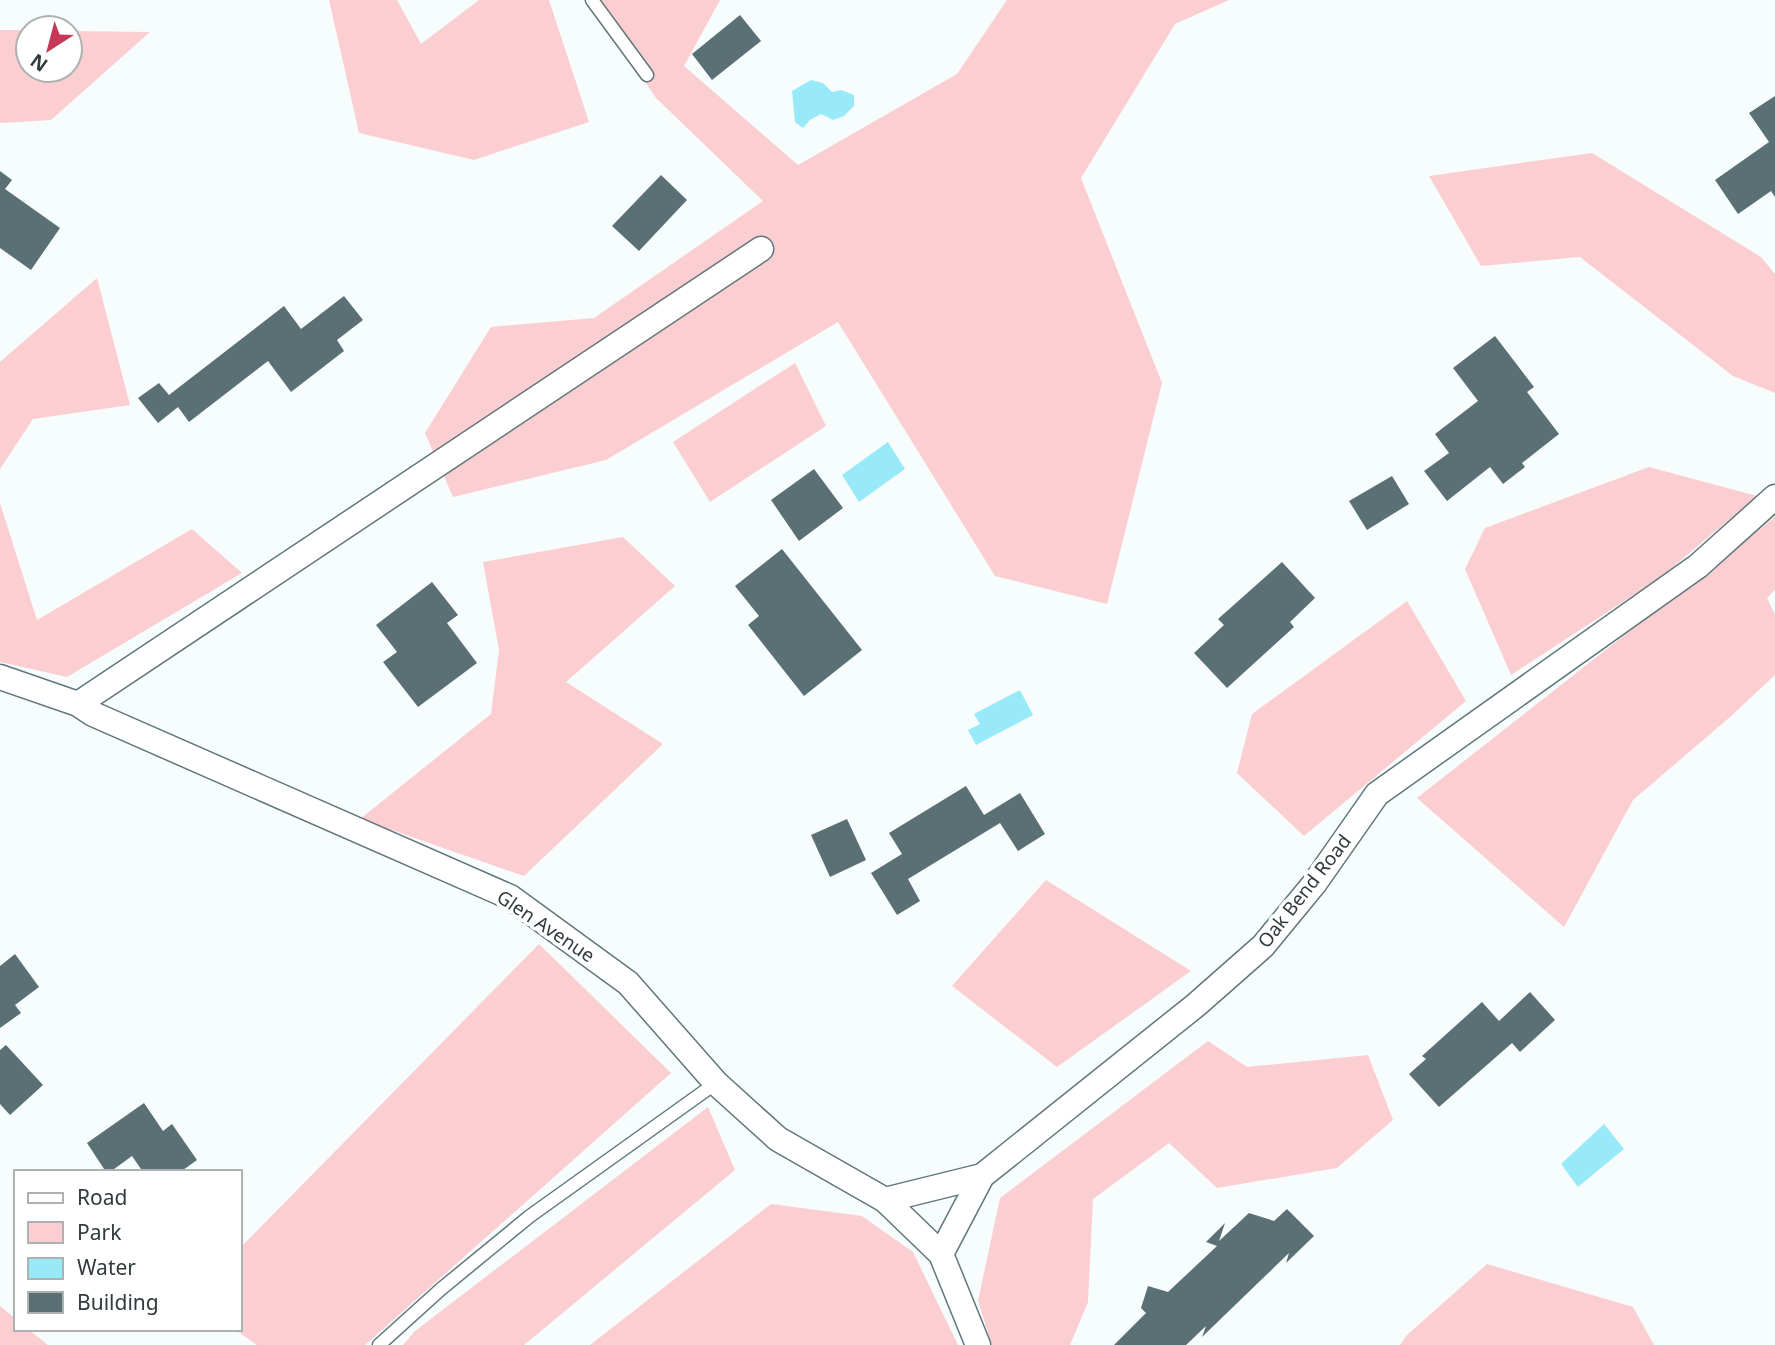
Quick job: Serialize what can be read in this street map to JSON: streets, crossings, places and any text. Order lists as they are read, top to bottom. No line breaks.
{"streets":{"street":["Oak Bend Road","Glen Avenue"]},"crossings":[["Oak Bend Road","Glen Avenue"]],"legend":["Road","Park","Water","Building"],"north":"bottom left"}
